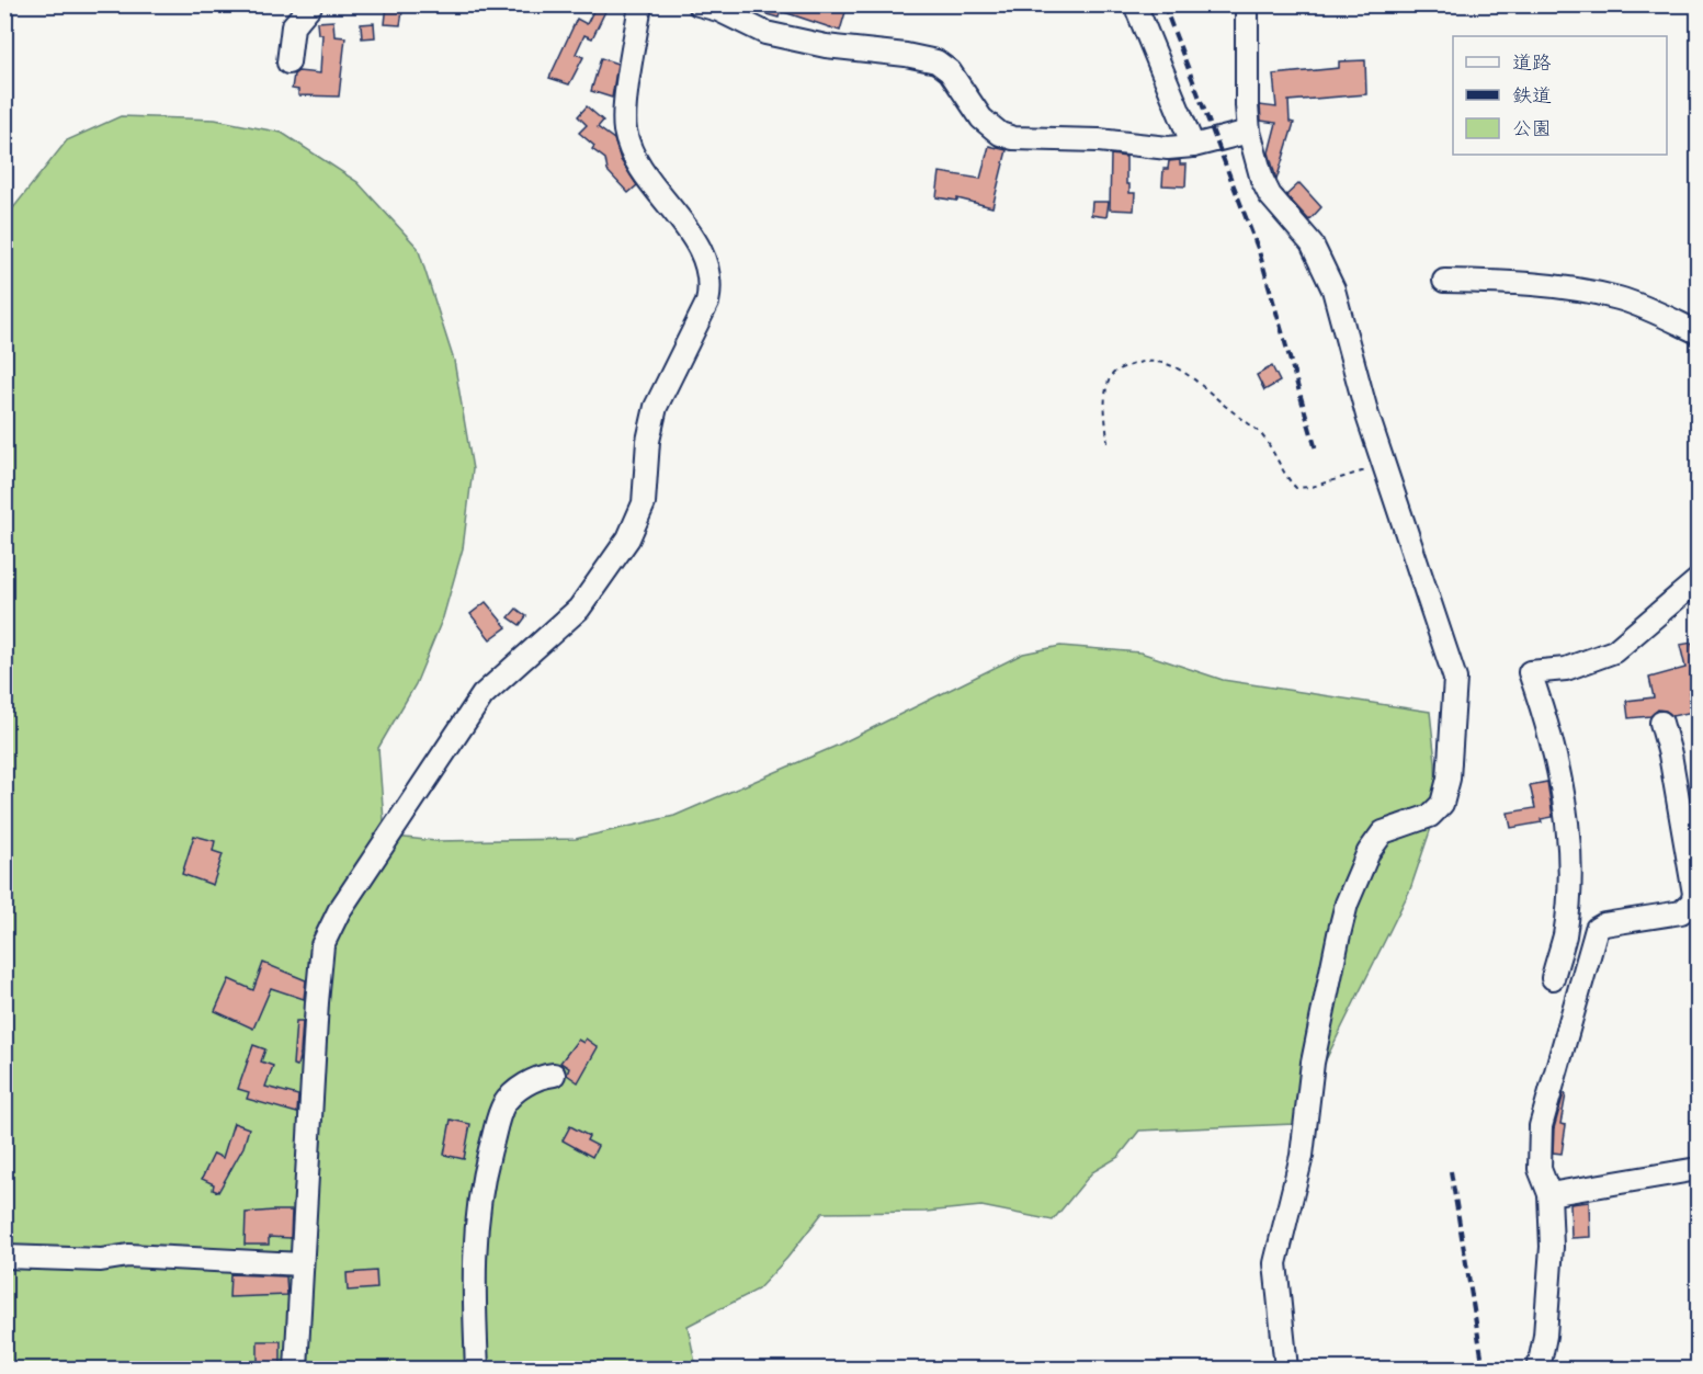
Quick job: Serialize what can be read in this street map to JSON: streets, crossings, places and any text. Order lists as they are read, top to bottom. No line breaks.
{"legend":["道路","鉄道","公園"]}
